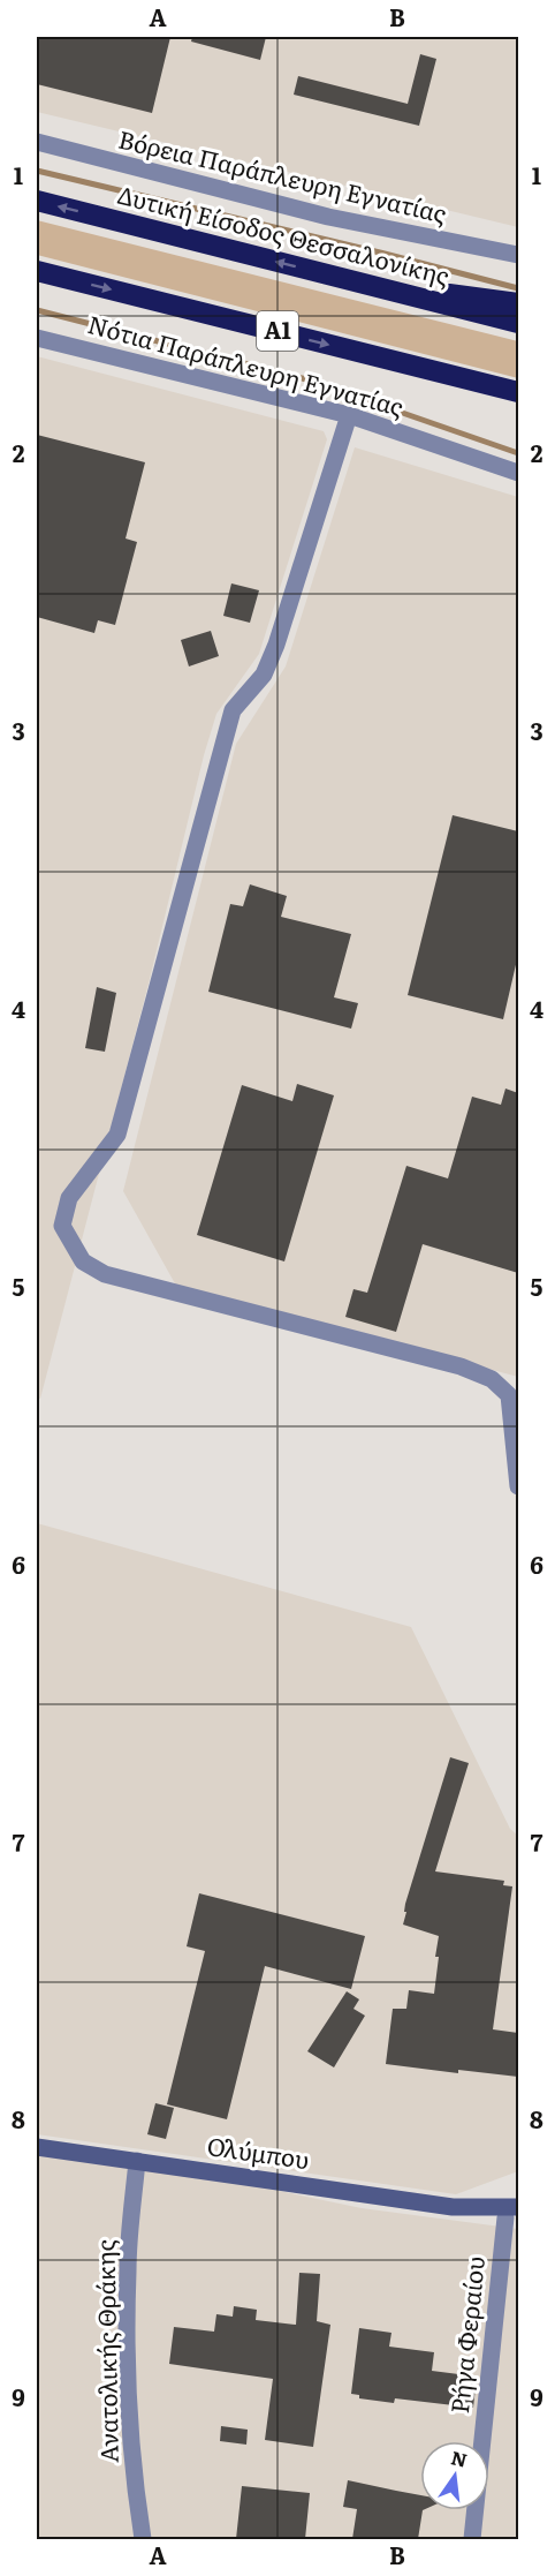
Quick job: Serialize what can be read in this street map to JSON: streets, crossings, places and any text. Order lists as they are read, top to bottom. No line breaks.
{"streets":{"highway":["Δυτική Είσοδος Θεσσαλονίκης","Α1"],"main road":["Ολύμπου"],"street":["Βόρεια Παράπλευρη Εγνατίας","Νότια Παράπλευρη Εγνατίας","Ρήγα Φεραίου","Ανατολικής Θράκης"]},"crossings":[["Ολύμπου","Ρήγα Φεραίου"],["Ολύμπου","Ανατολικής Θράκης"]],"north":"top","grid":{"columns":["A","B"],"rows":["1","2","3","4","5","6","7","8","9"]}}
